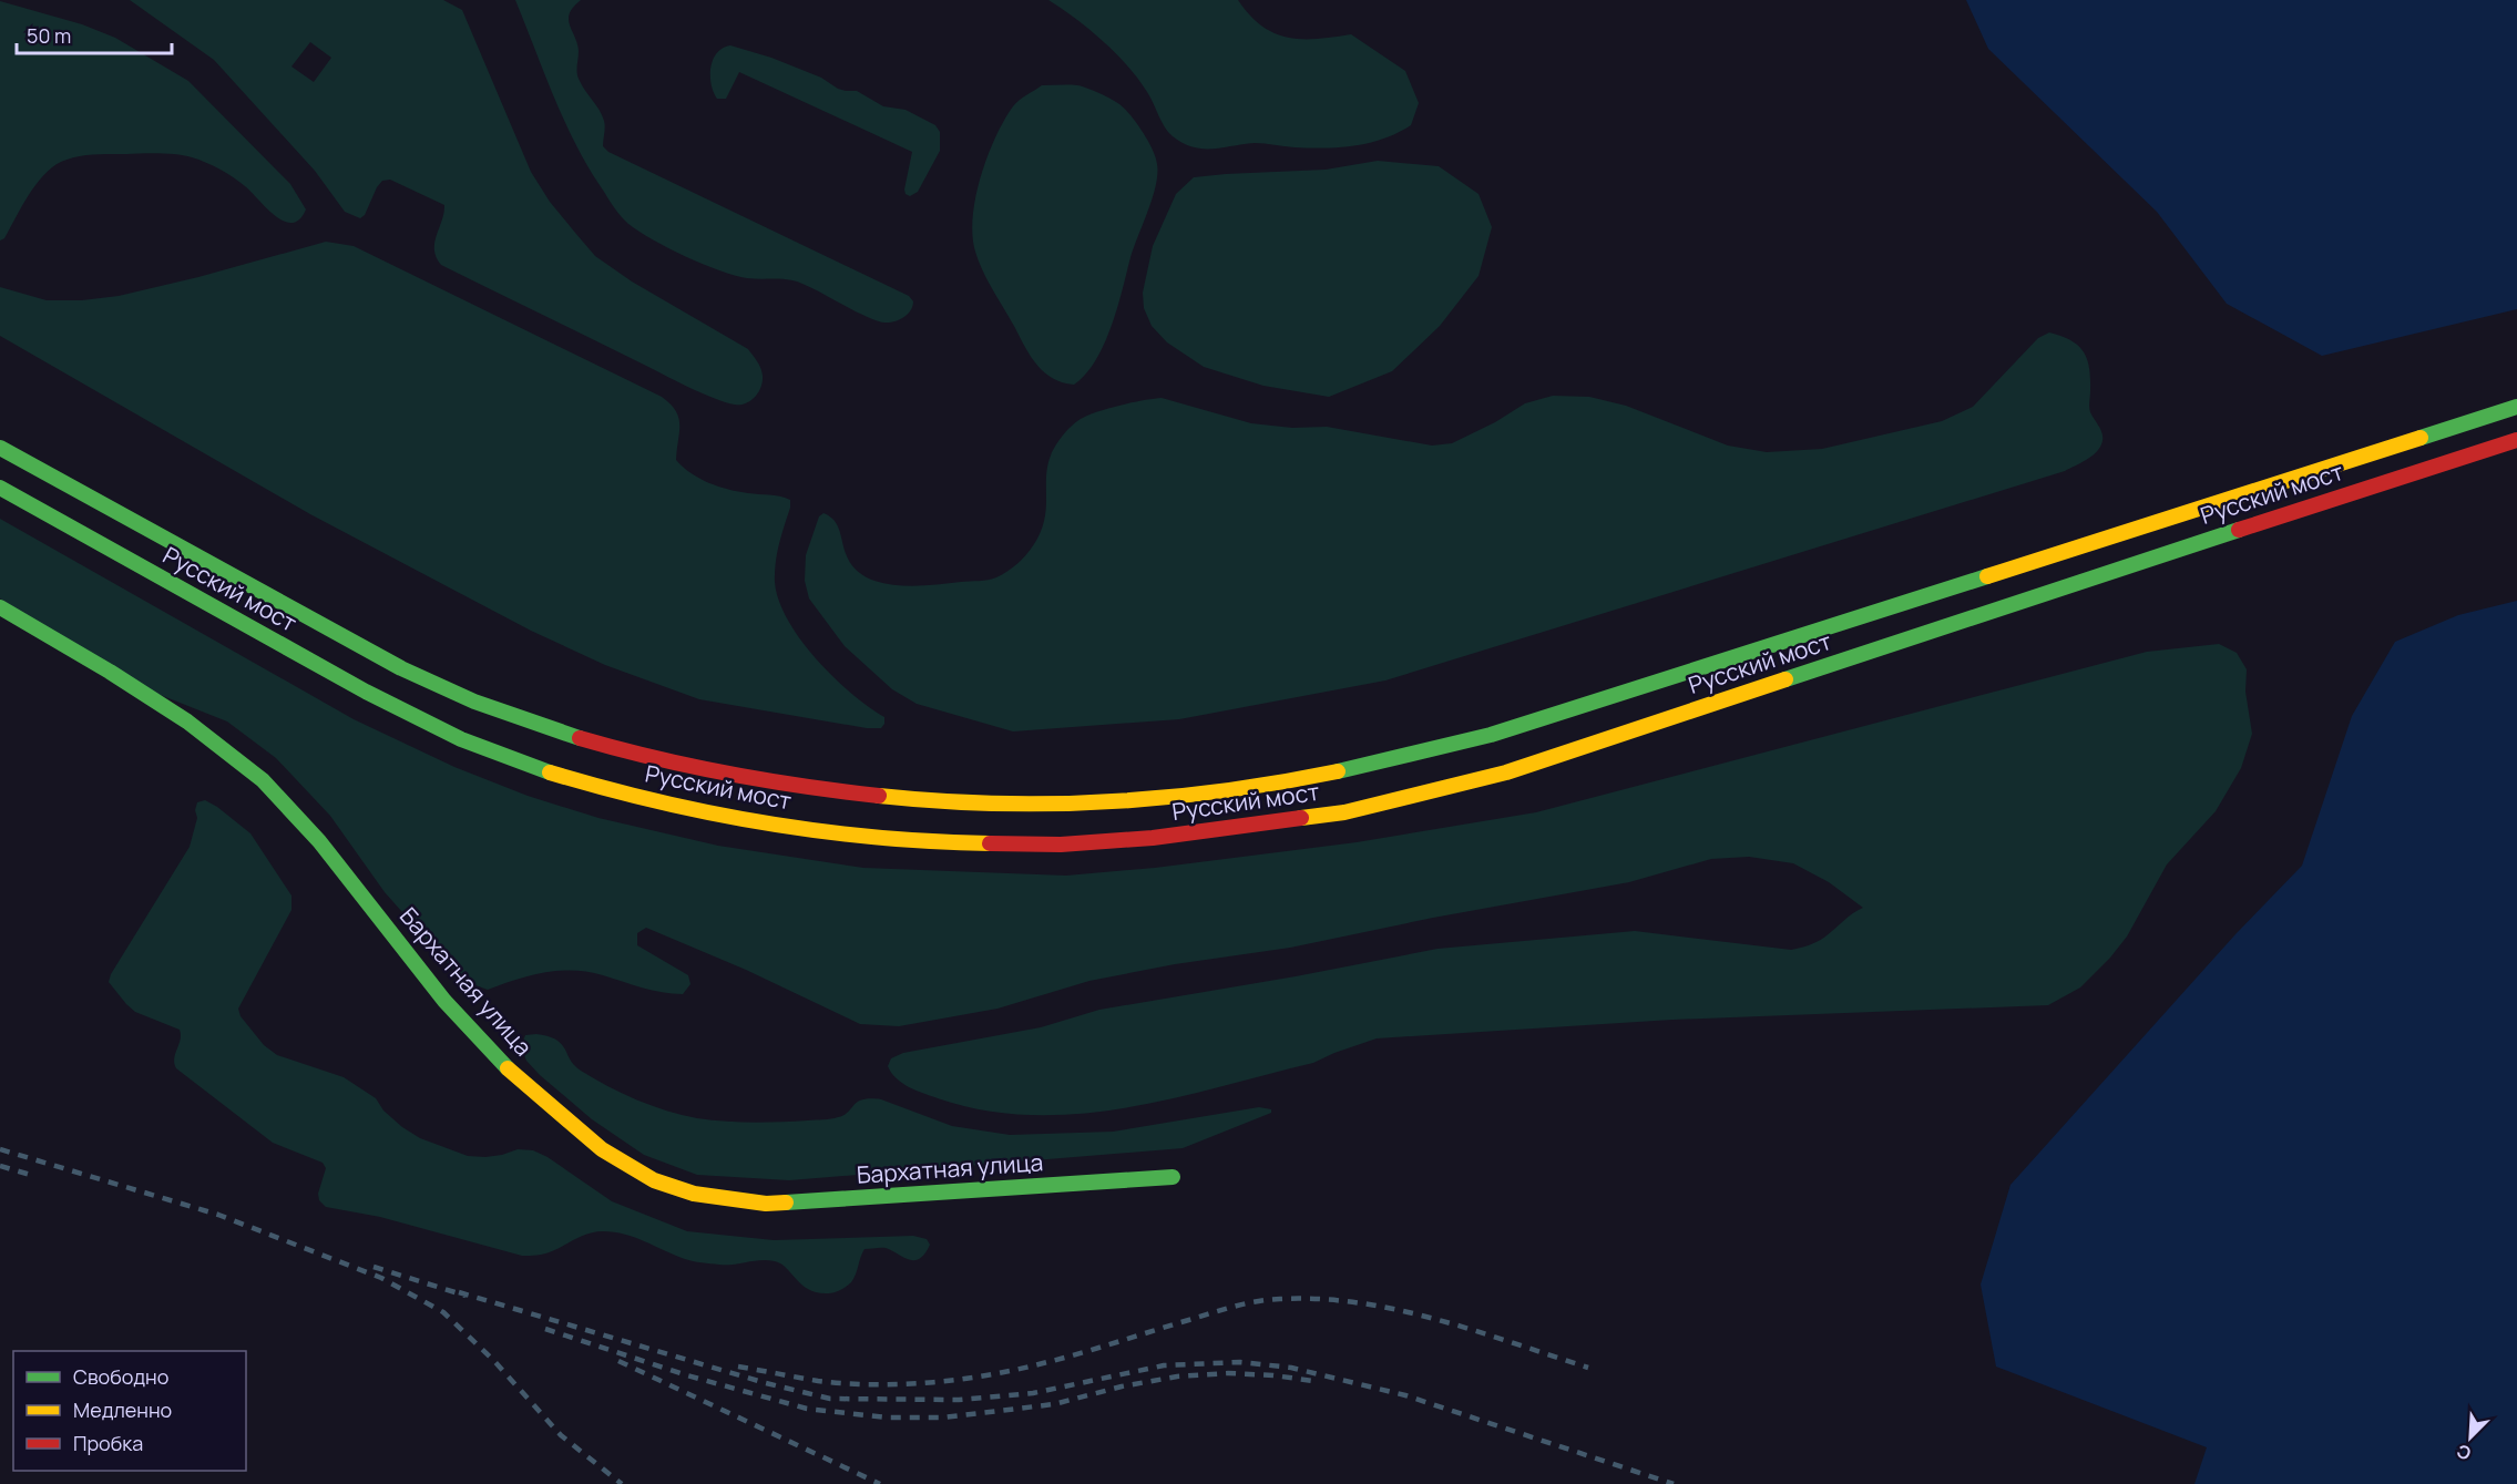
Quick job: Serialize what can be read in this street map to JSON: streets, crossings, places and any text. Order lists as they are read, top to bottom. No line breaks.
{"streets":{"main road":["Русский мост","Бархатная улица"]},"legend":["Свободно","Медленно","Пробка"],"scale_bar":"50 m","north":"bottom left"}
